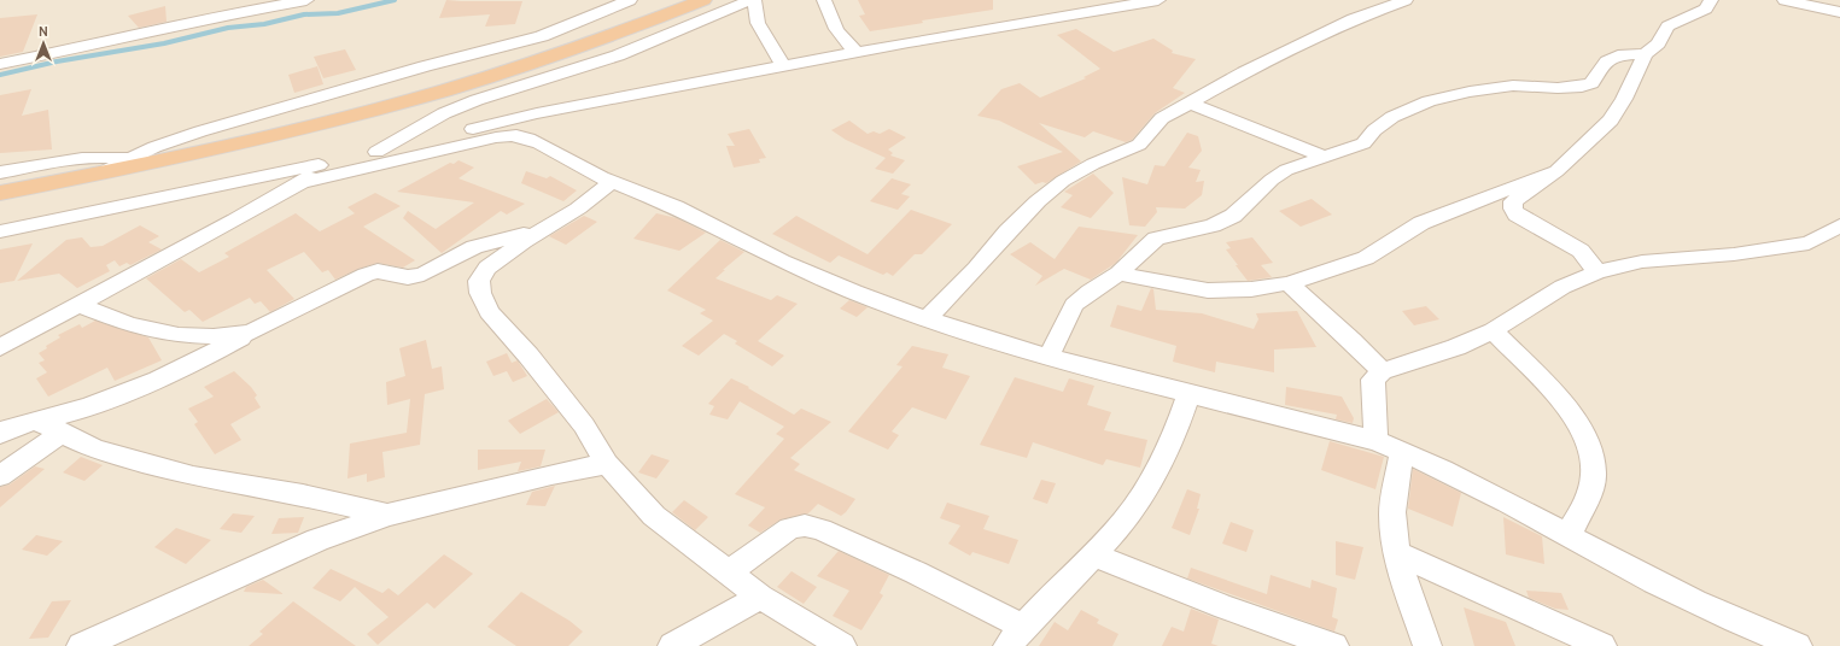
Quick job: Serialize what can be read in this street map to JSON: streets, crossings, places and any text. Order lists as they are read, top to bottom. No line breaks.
{"north":"top"}
